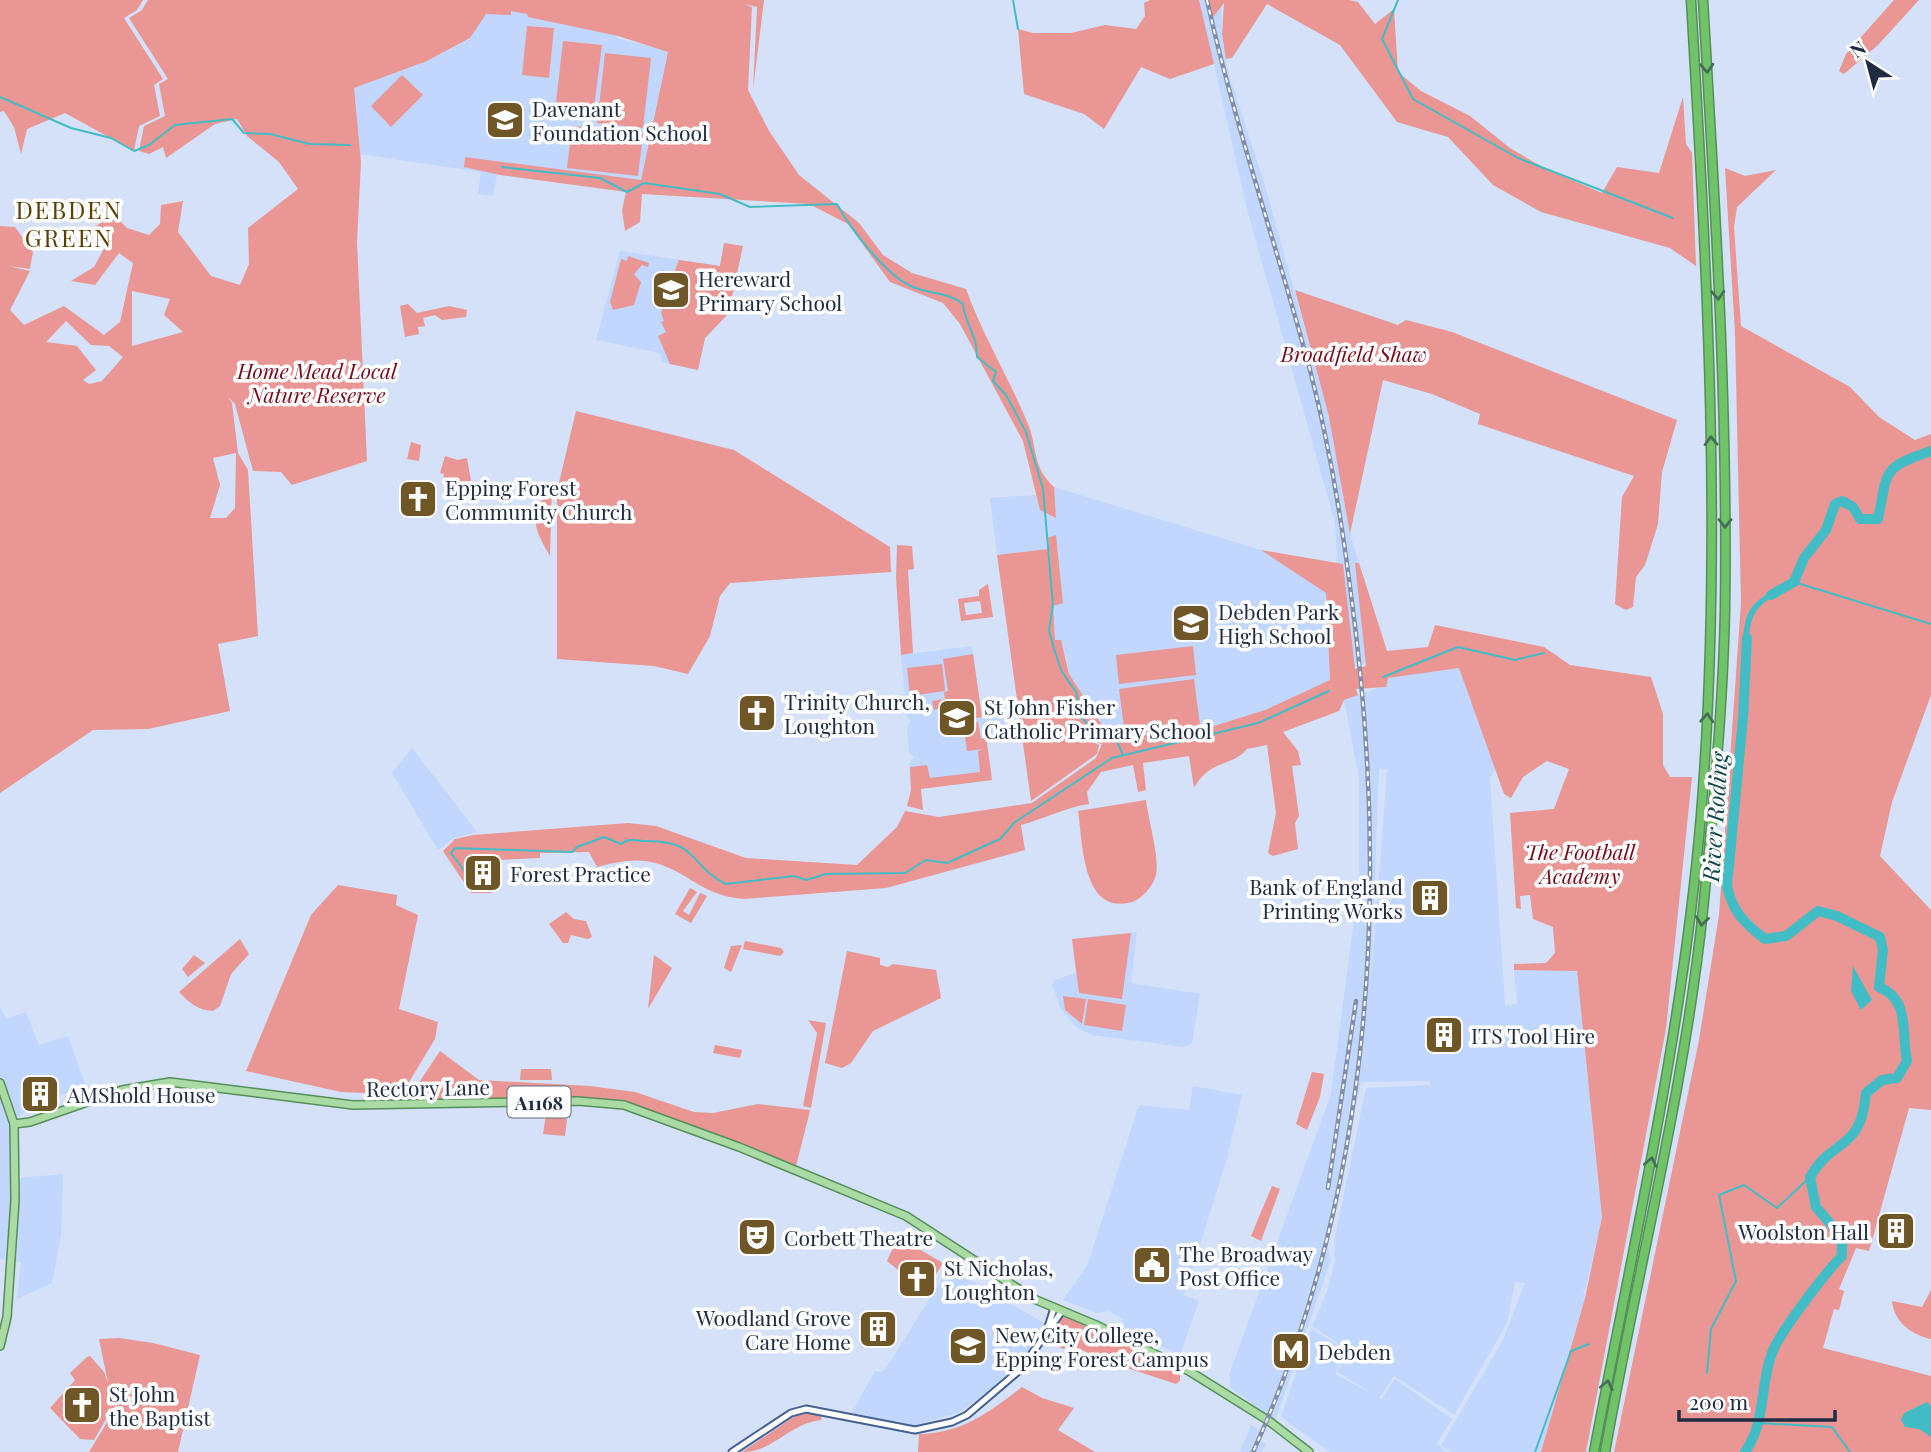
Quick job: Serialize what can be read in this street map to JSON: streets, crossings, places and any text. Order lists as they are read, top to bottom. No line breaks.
{"streets":{"main road":["Rectory Lane","A1168"]},"crossings":[["Rectory Lane","A1168"]],"districts":["DEBDEN GREEN"],"water":["River Roding"],"parks":["Broadfield Shaw","Home Mead Local Nature Reserve","The Football Academy"],"places":{"school or university":["Davenant Foundation School","Hereward Primary School","Debden Park High School","St John Fisher Catholic Primary School","New City College, Epping Forest Campus"],"church":["Epping Forest Community Church","Trinity Church, Loughton","St Nicholas, Loughton","St John the Baptist"],"building":["Forest Practice","Bank of England Printing Works","ITS Tool Hire","AMShold House","Woolston Hall","Woodland Grove Care Home"],"theatre":["Corbett Theatre"],"public building":["The Broadway Post Office"],"metro station":["Debden"]},"scale_bar":"200 m","north":"top left"}
